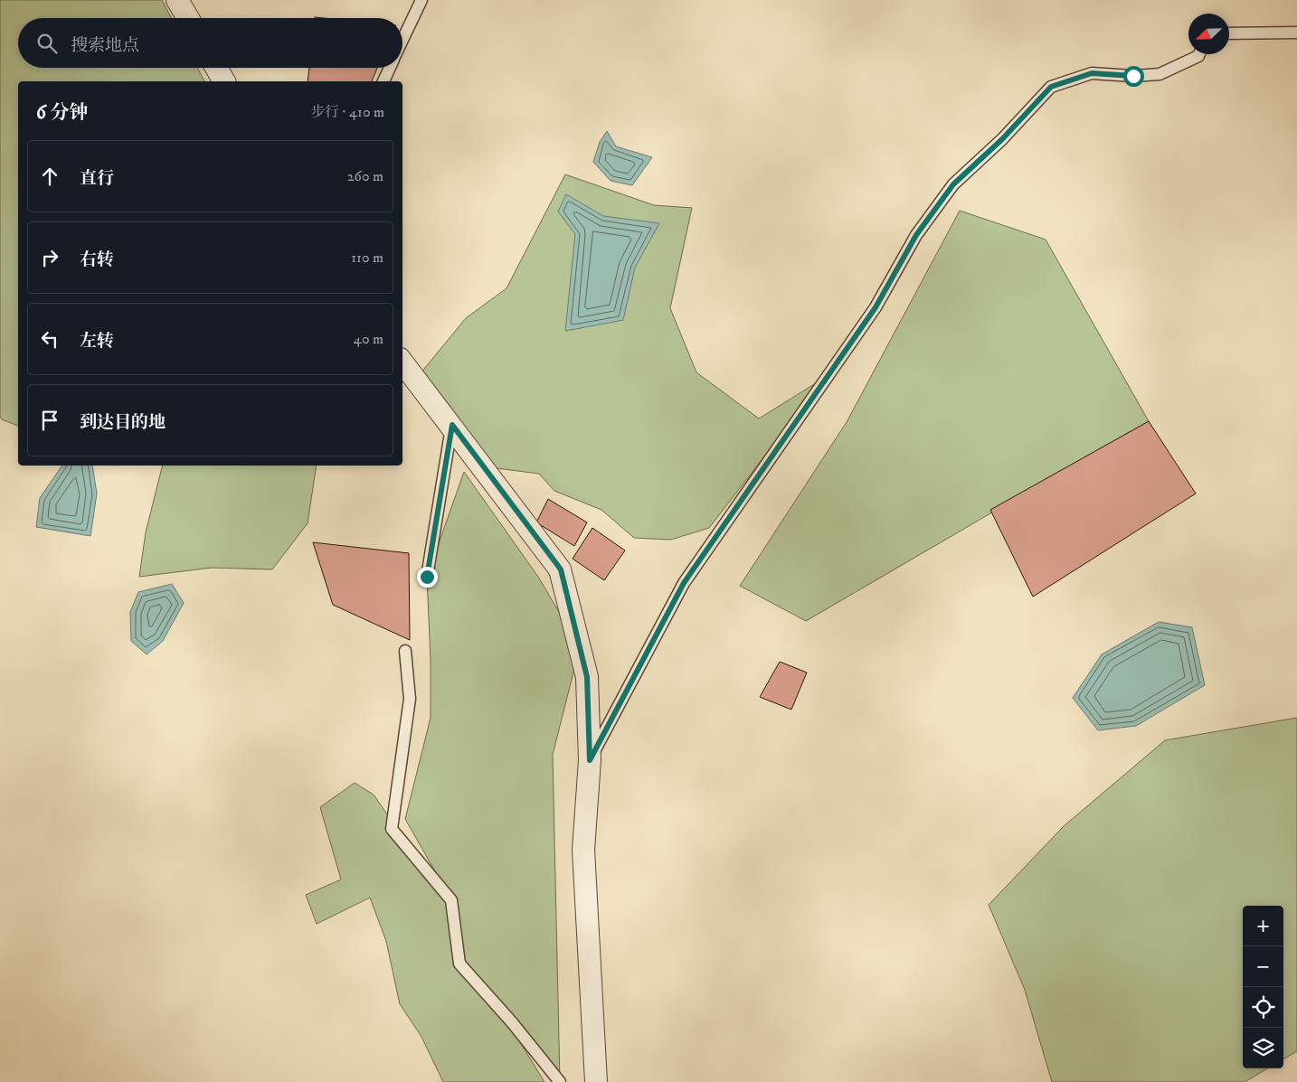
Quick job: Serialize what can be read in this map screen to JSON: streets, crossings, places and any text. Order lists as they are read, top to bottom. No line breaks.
{"north":"bottom left","page":{"search":"搜索地点","heading":["6 分钟","步行 · 410 m"],"list":[["直行","260 m"],["右转","110 m"],["左转","40 m"],"到达目的地"],"map_buttons":["+","−"]}}
